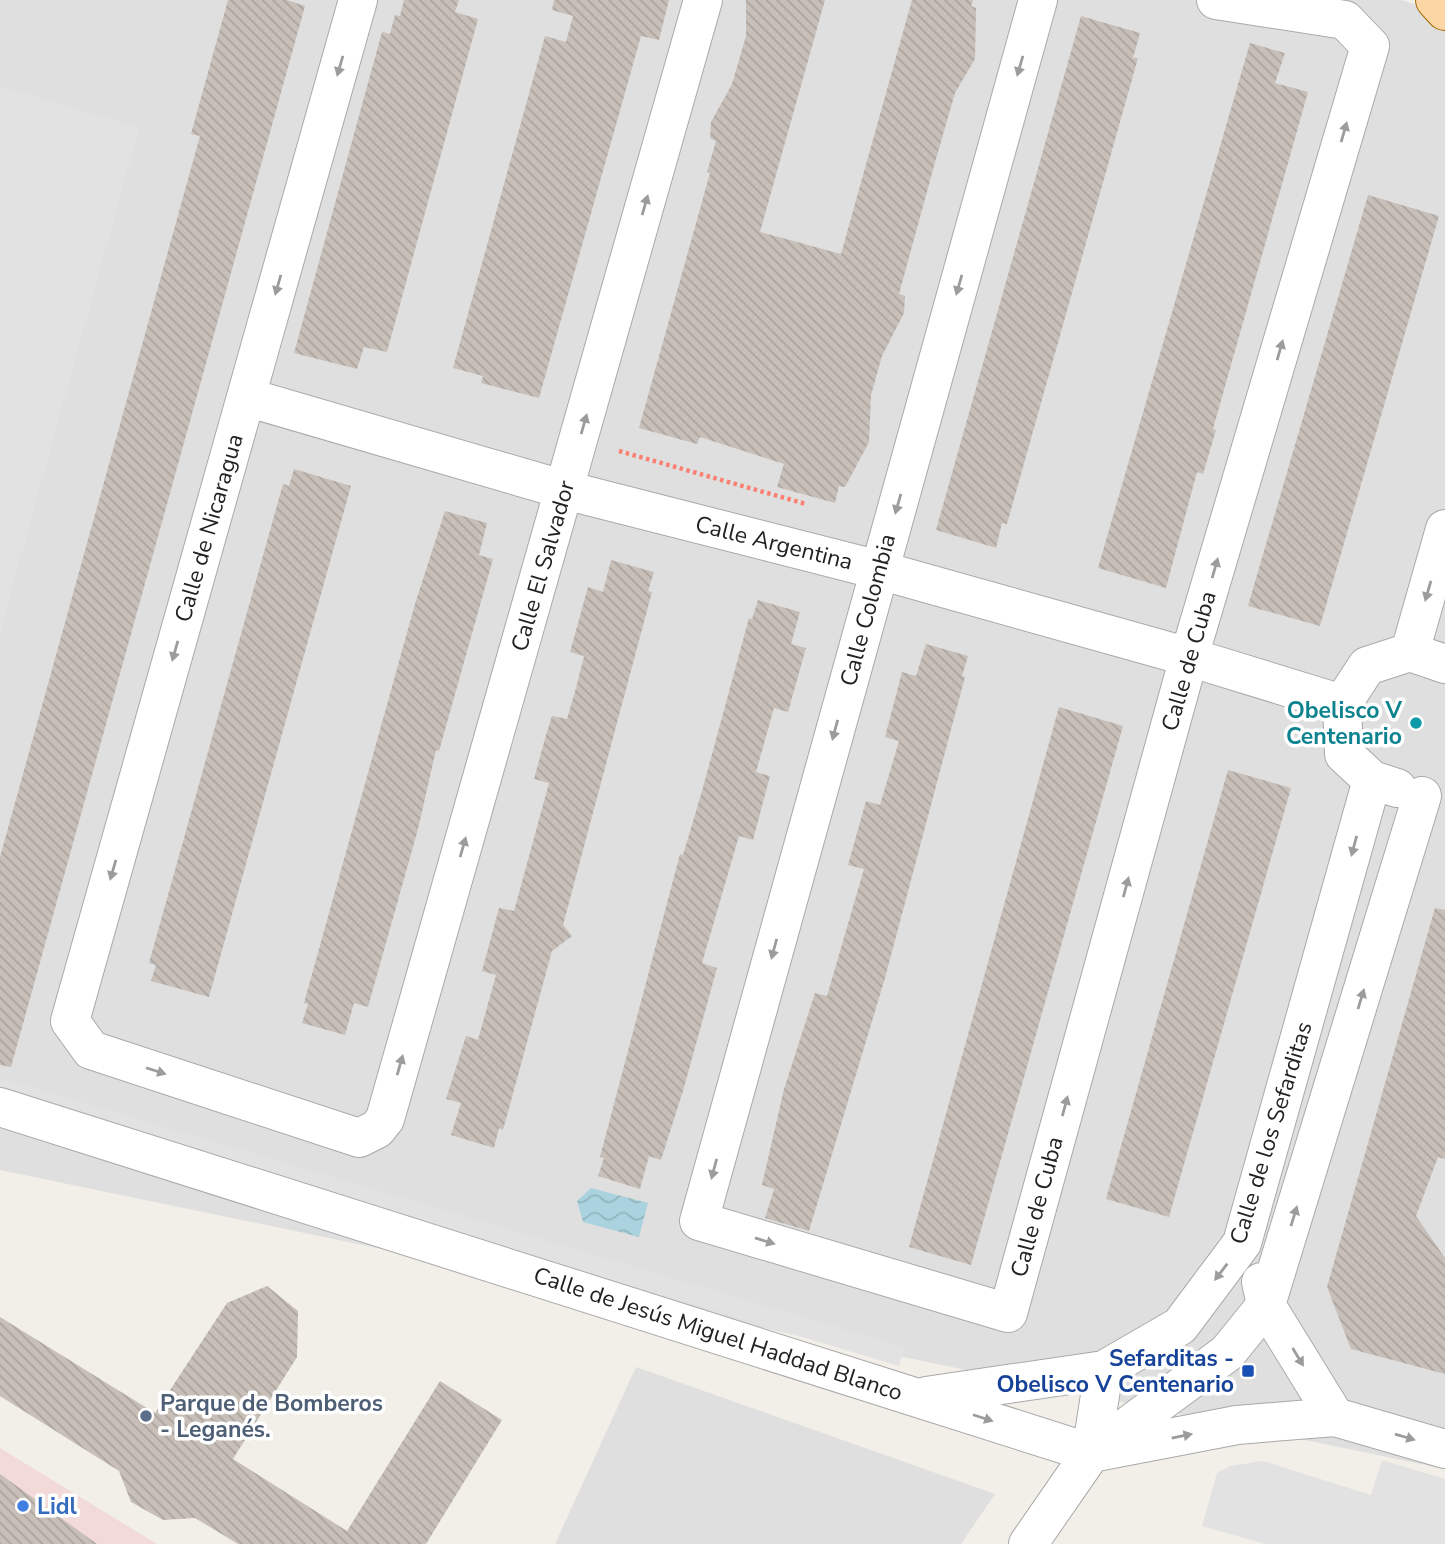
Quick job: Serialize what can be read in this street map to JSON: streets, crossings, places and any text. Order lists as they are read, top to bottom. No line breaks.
{"streets":{"street":["Calle de Nicaragua","Calle Argentina","Calle El Salvador","Calle Colombia","Calle de Cuba","Calle de los Sefarditas","Calle de Jesús Miguel Haddad Blanco"]},"crossings":[["Calle de Nicaragua","Calle Argentina"],["Calle de Nicaragua","Calle El Salvador"],["Calle Argentina","Calle El Salvador"],["Calle Argentina","Calle Colombia"],["Calle Argentina","Calle de Cuba"],["Calle Colombia","Calle de Cuba"],["Calle de los Sefarditas","Calle de Jesús Miguel Haddad Blanco"]],"one_way":["Calle de Nicaragua","Calle El Salvador","Calle Colombia","Calle de Cuba","Calle de Jesús Miguel Haddad Blanco"],"places":{"other":["Obelisco V Centenario","Parque de Bomberos - Leganés.","Lidl"],"transit":["Sefarditas - Obelisco V Centenario"]}}
